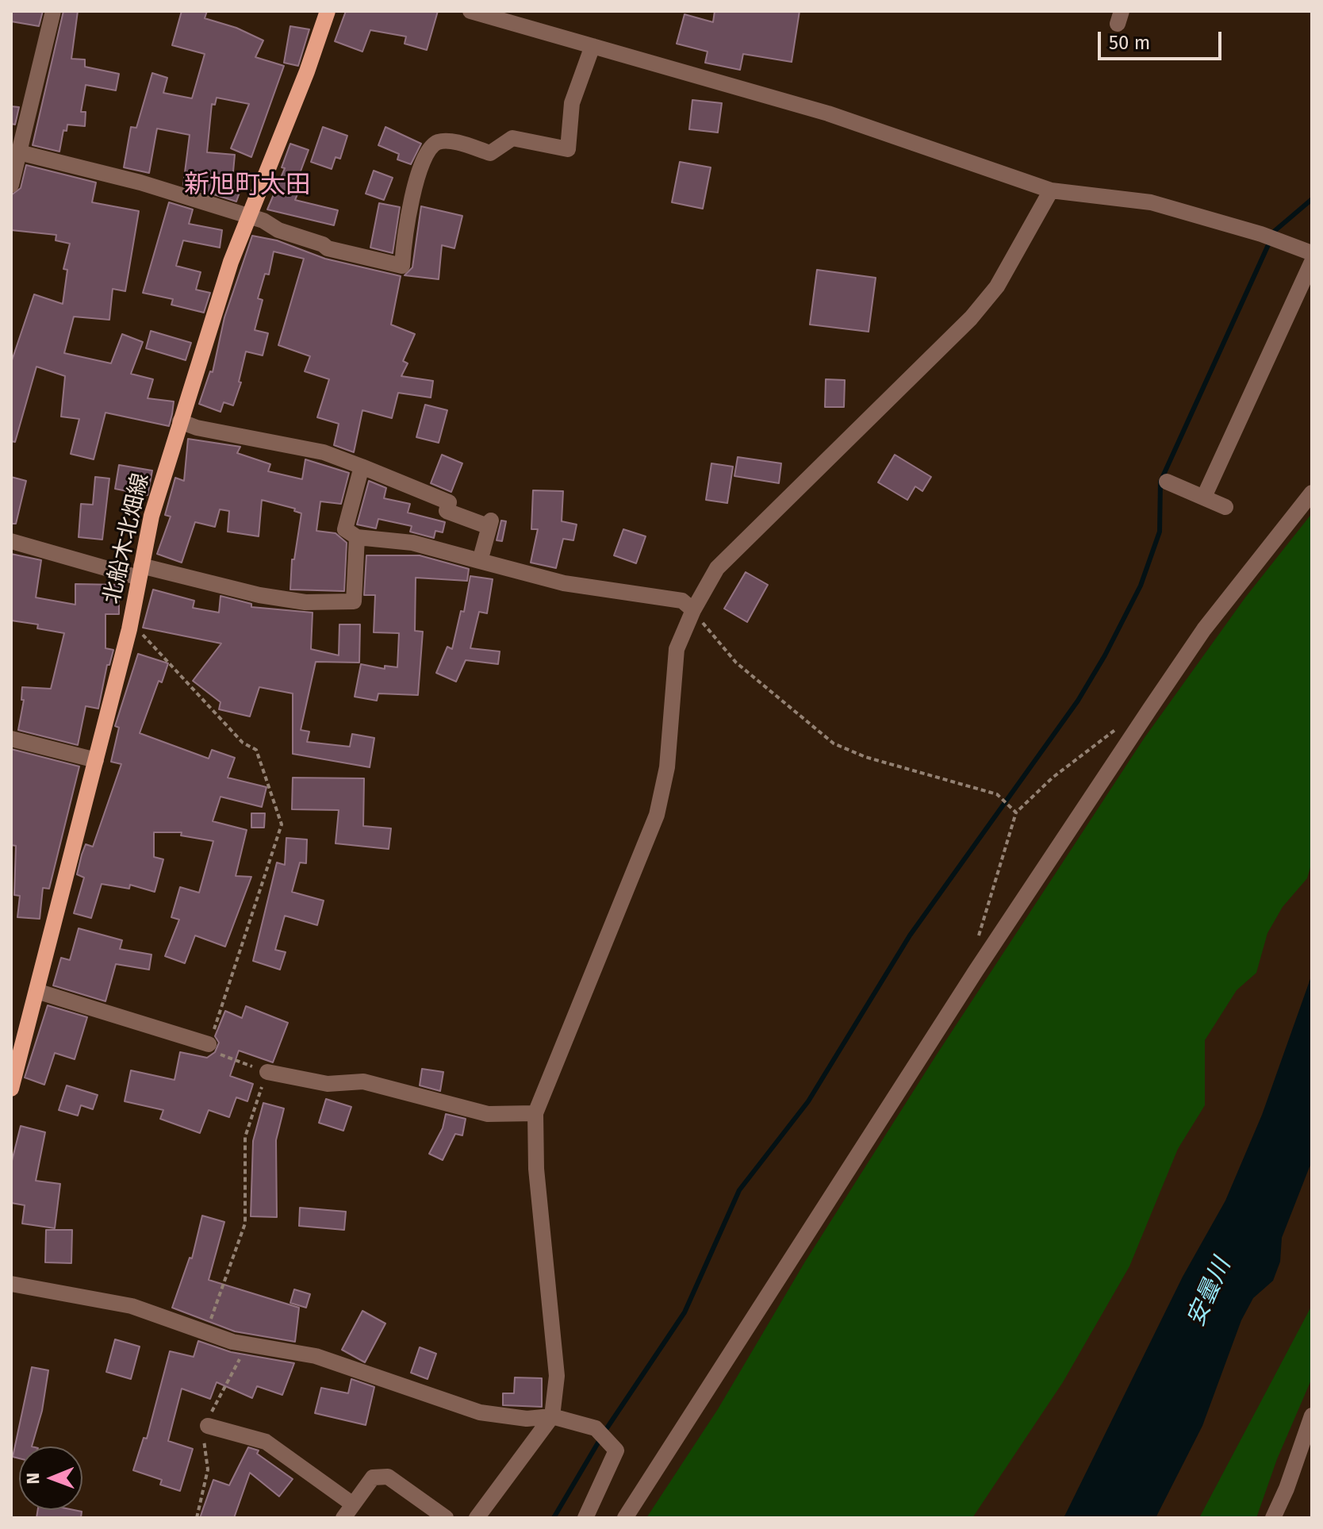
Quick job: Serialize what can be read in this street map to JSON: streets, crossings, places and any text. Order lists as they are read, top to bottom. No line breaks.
{"streets":{"main road":["北船木北畑線"]},"districts":["新旭町太田"],"water":["安曇川"],"scale_bar":"50 m","north":"left"}
